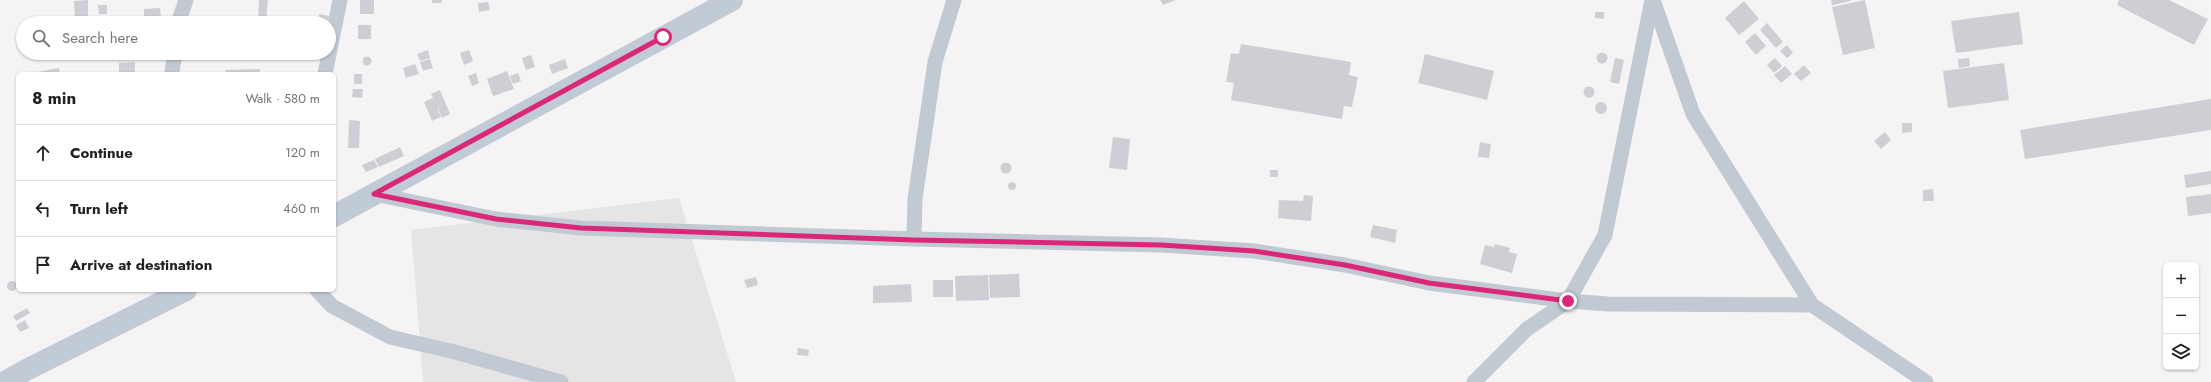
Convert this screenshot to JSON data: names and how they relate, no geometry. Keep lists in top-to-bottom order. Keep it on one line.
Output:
{"page":{"search":"Search here","heading":["8 min","Walk · 580 m"],"list":[["Continue","120 m"],["Turn left","460 m"],"Arrive at destination"],"map_buttons":["+","−"]}}
